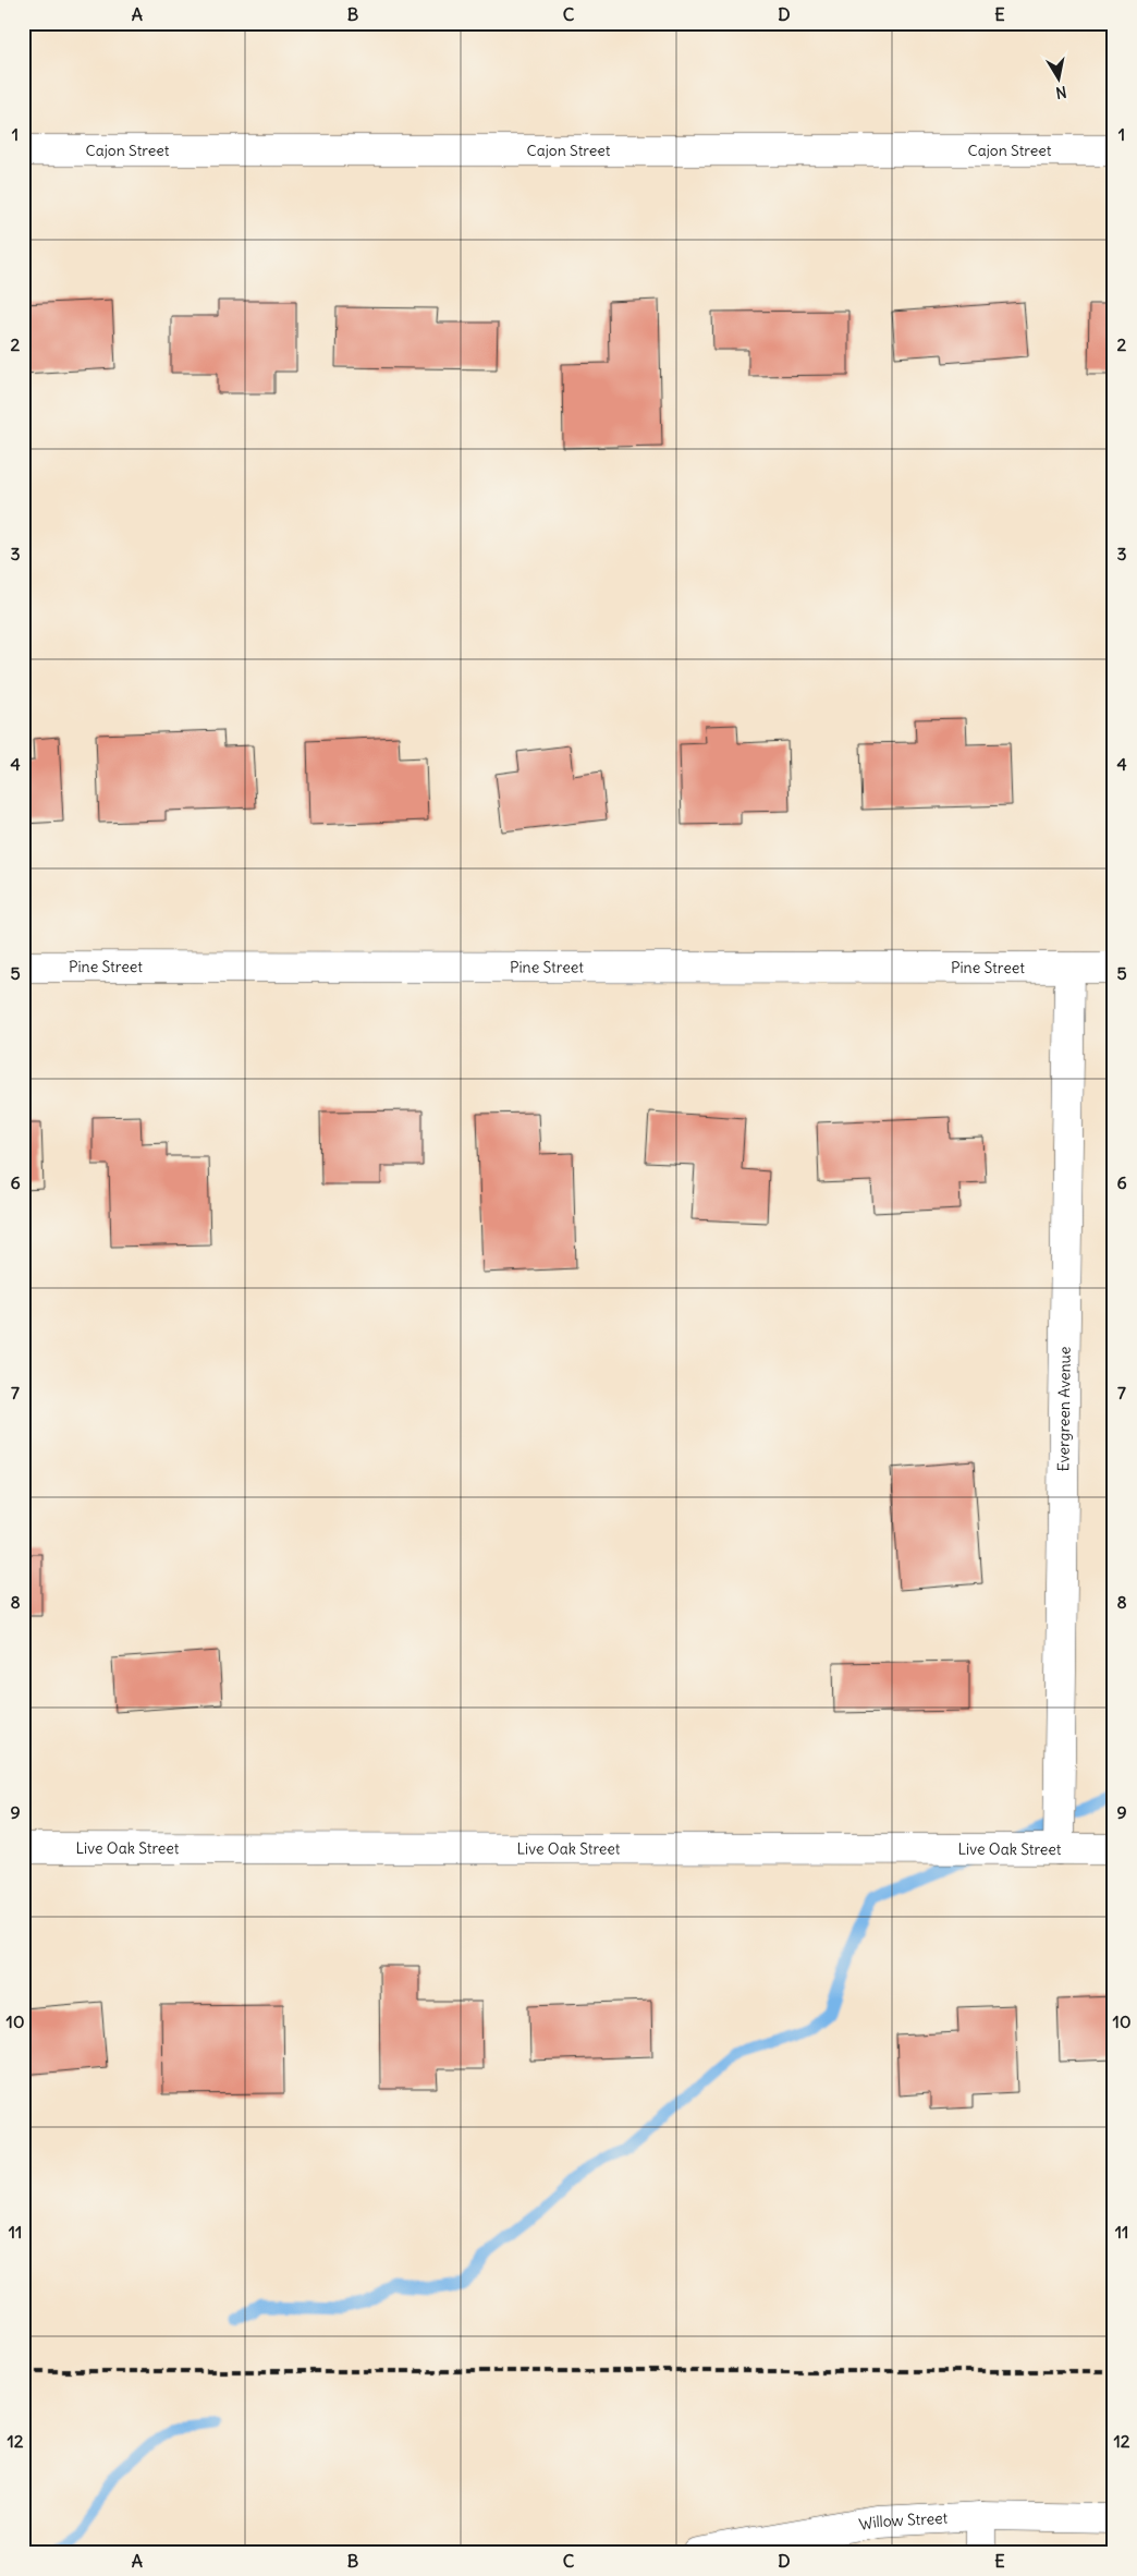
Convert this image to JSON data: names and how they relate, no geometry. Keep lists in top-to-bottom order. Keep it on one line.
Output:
{"streets":{"street":["Cajon Street","Pine Street","Evergreen Avenue","Live Oak Street","Willow Street"]},"crossings":[["Pine Street","Evergreen Avenue"],["Evergreen Avenue","Live Oak Street"]],"north":"bottom","grid":{"columns":["A","B","C","D","E"],"rows":["1","2","3","4","5","6","7","8","9","10","11","12"]}}
